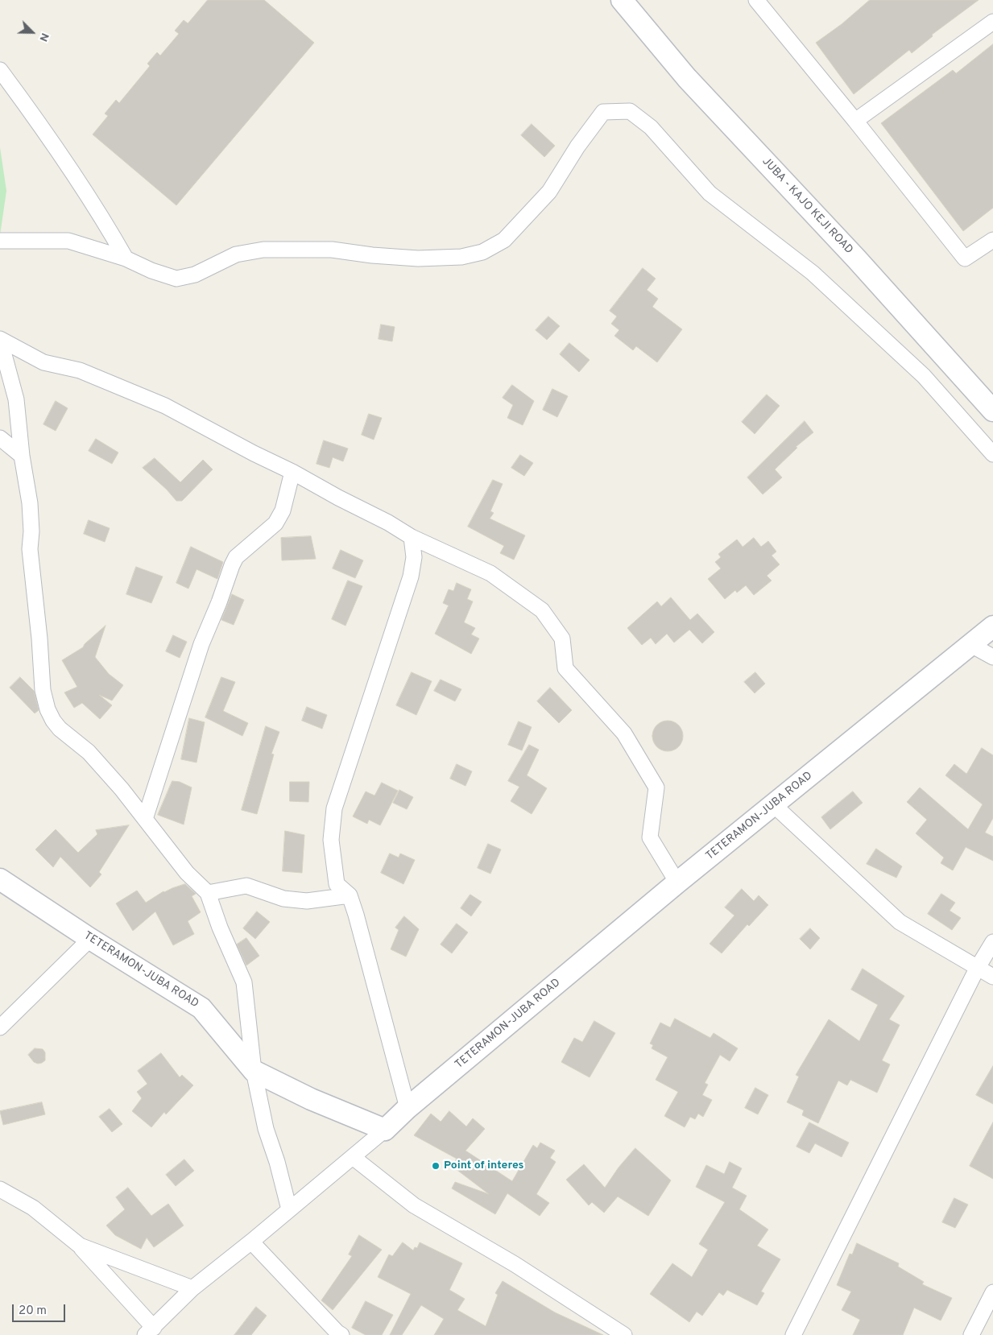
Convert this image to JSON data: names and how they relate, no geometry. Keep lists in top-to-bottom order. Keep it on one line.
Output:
{"streets":{"street":["JUBA - KAJO KEJI ROAD","TETERAMON-JUBA ROAD"]},"places":["Point of interes"],"scale_bar":"20 m","north":"bottom right"}
